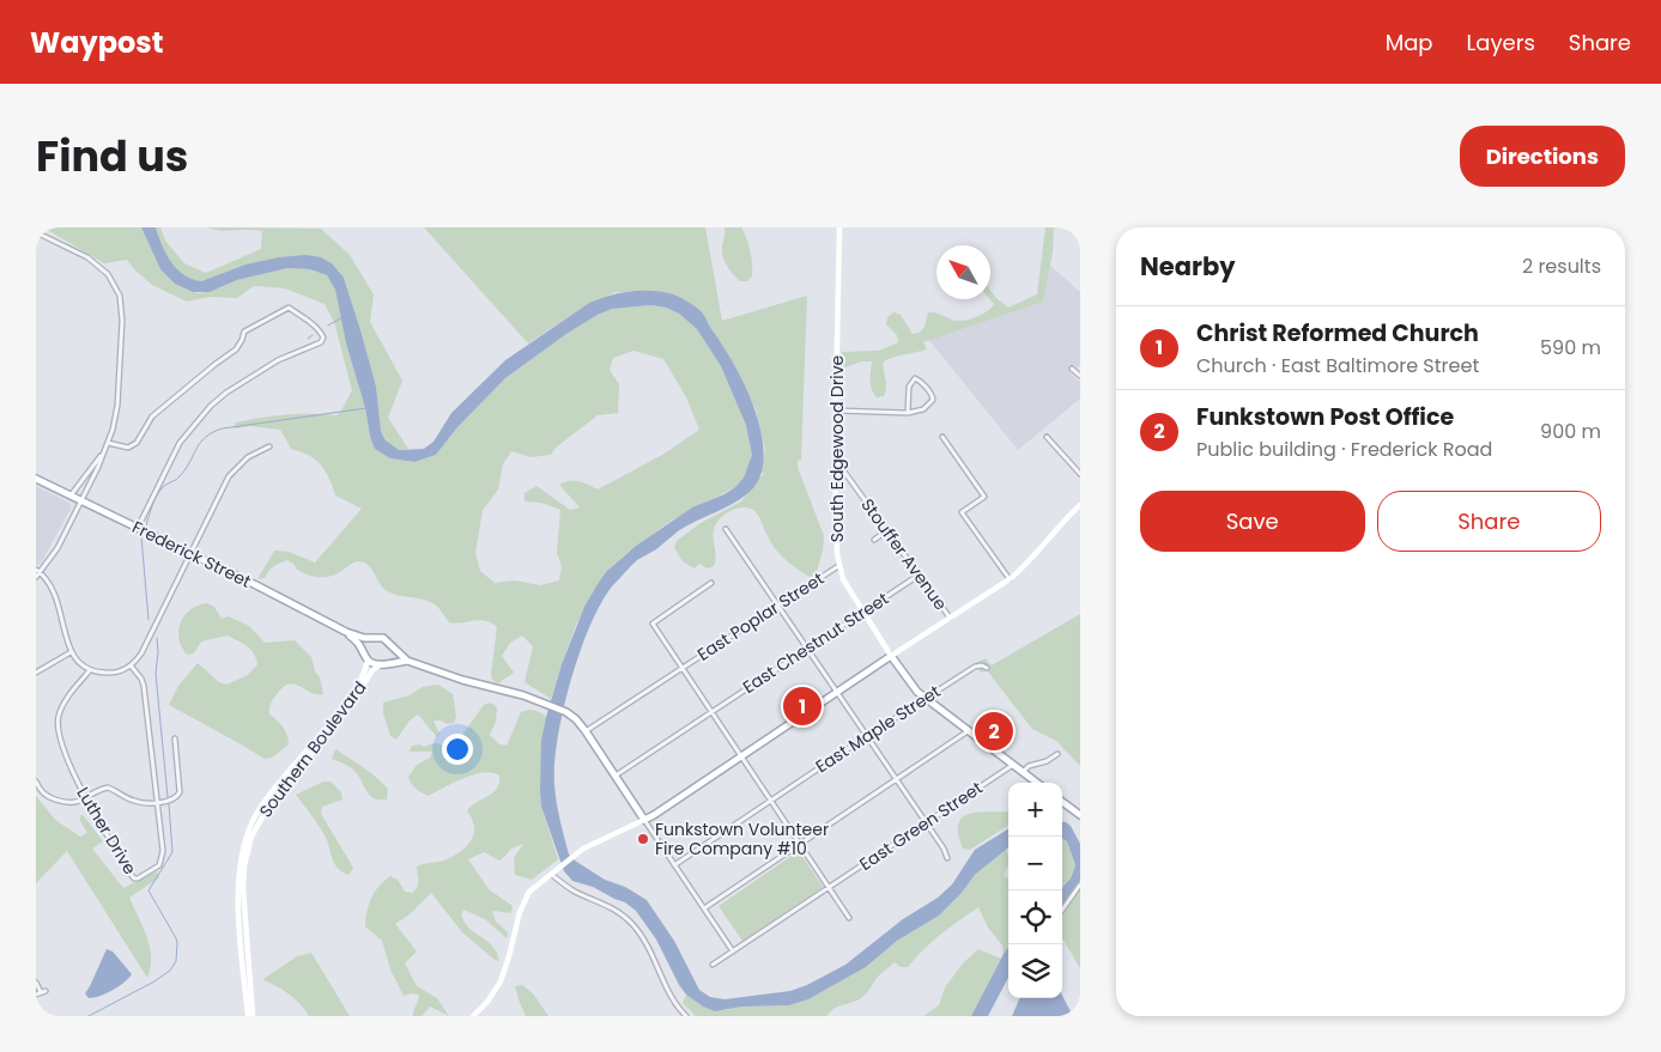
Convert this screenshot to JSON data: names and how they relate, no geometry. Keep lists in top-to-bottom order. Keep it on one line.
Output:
{"streets":{"main road":["South Edgewood Drive","Frederick Street","Southern Boulevard"],"street":["Stouffer Avenue","East Poplar Street","East Chestnut Street","East Maple Street","East Green Street","Luther Drive"]},"crossings":[["South Edgewood Drive","Stouffer Avenue"],["South Edgewood Drive","East Poplar Street"],["South Edgewood Drive","East Chestnut Street"],["Frederick Street","Southern Boulevard"],["Stouffer Avenue","East Chestnut Street"]],"places":["Funkstown Volunteer Fire Company #10"],"north":"top left","page":{"header":"Waypost","nav":["Map","Layers","Share"],"title":"Find us","buttons":["Directions",["Save","Share"]],"heading":["Nearby","2 results"],"list":[{"mark":"1","name":"Christ Reformed Church","note":"Church · East Baltimore Street","value":"590 m"},{"mark":"2","name":"Funkstown Post Office","note":"Public building · Frederick Road","value":"900 m"}],"pins":["1","2"],"map_buttons":["+","−"]}}
